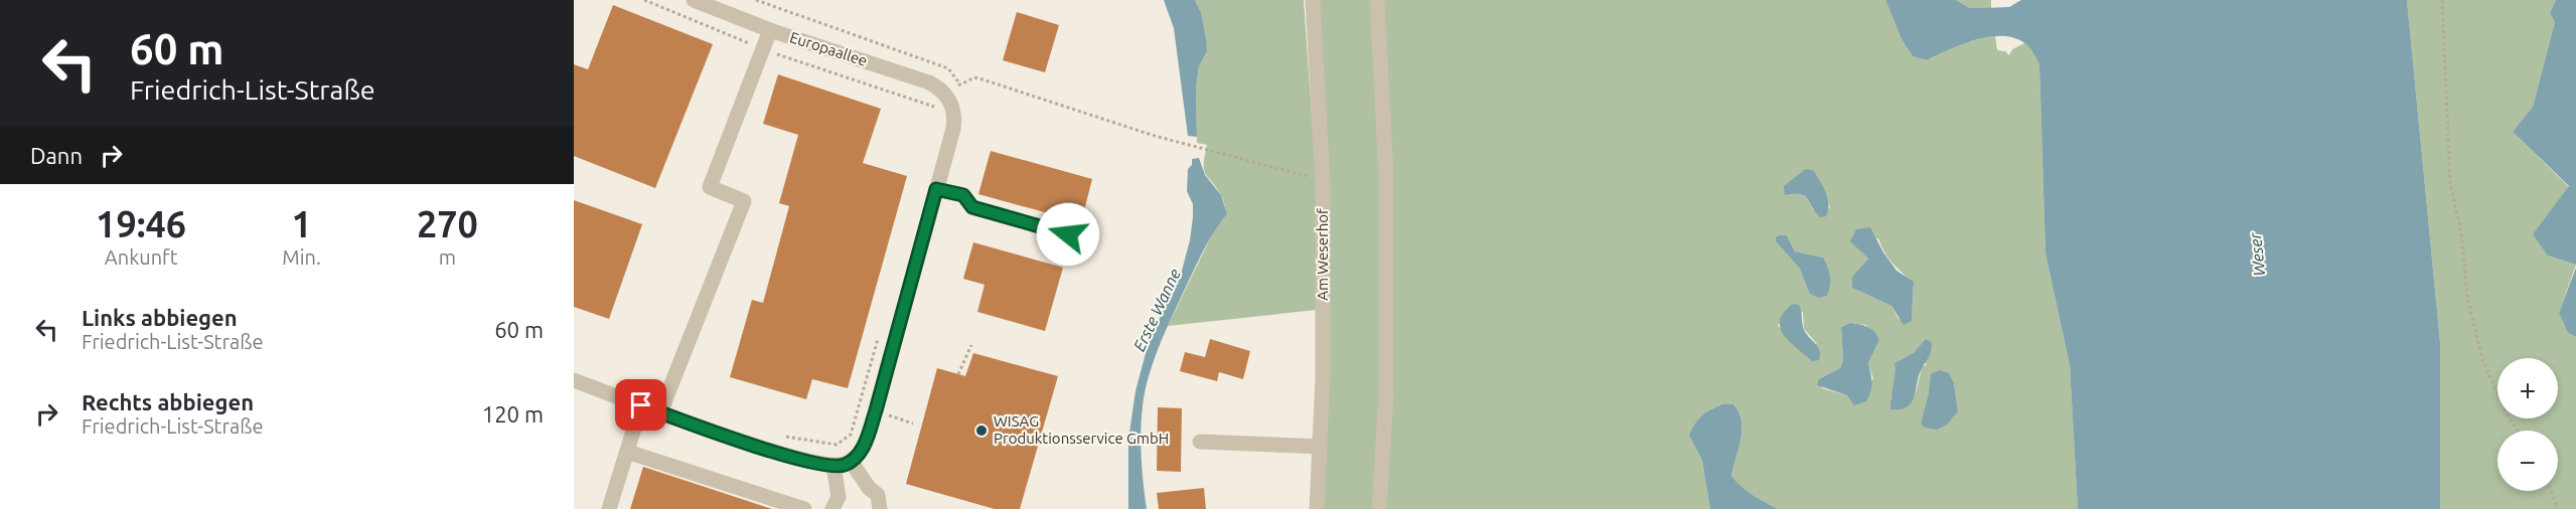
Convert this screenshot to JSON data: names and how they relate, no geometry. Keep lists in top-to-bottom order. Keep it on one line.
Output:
{"streets":{"street":["Europaallee","Am Weserhof"]},"water":["Weser","Erste Wanne"],"places":["WISAG Produktionsservice GmbH"],"page":{"turn":["60 m","Friedrich-List-Straße"],"then":"Dann","eta":["19:46","Ankunft","1","Min.","270","m"],"list":[{"name":"Links abbiegen","note":"Friedrich-List-Straße","value":"60 m"},{"name":"Rechts abbiegen","note":"Friedrich-List-Straße","value":"120 m"}],"map_buttons":["+","−"]}}
